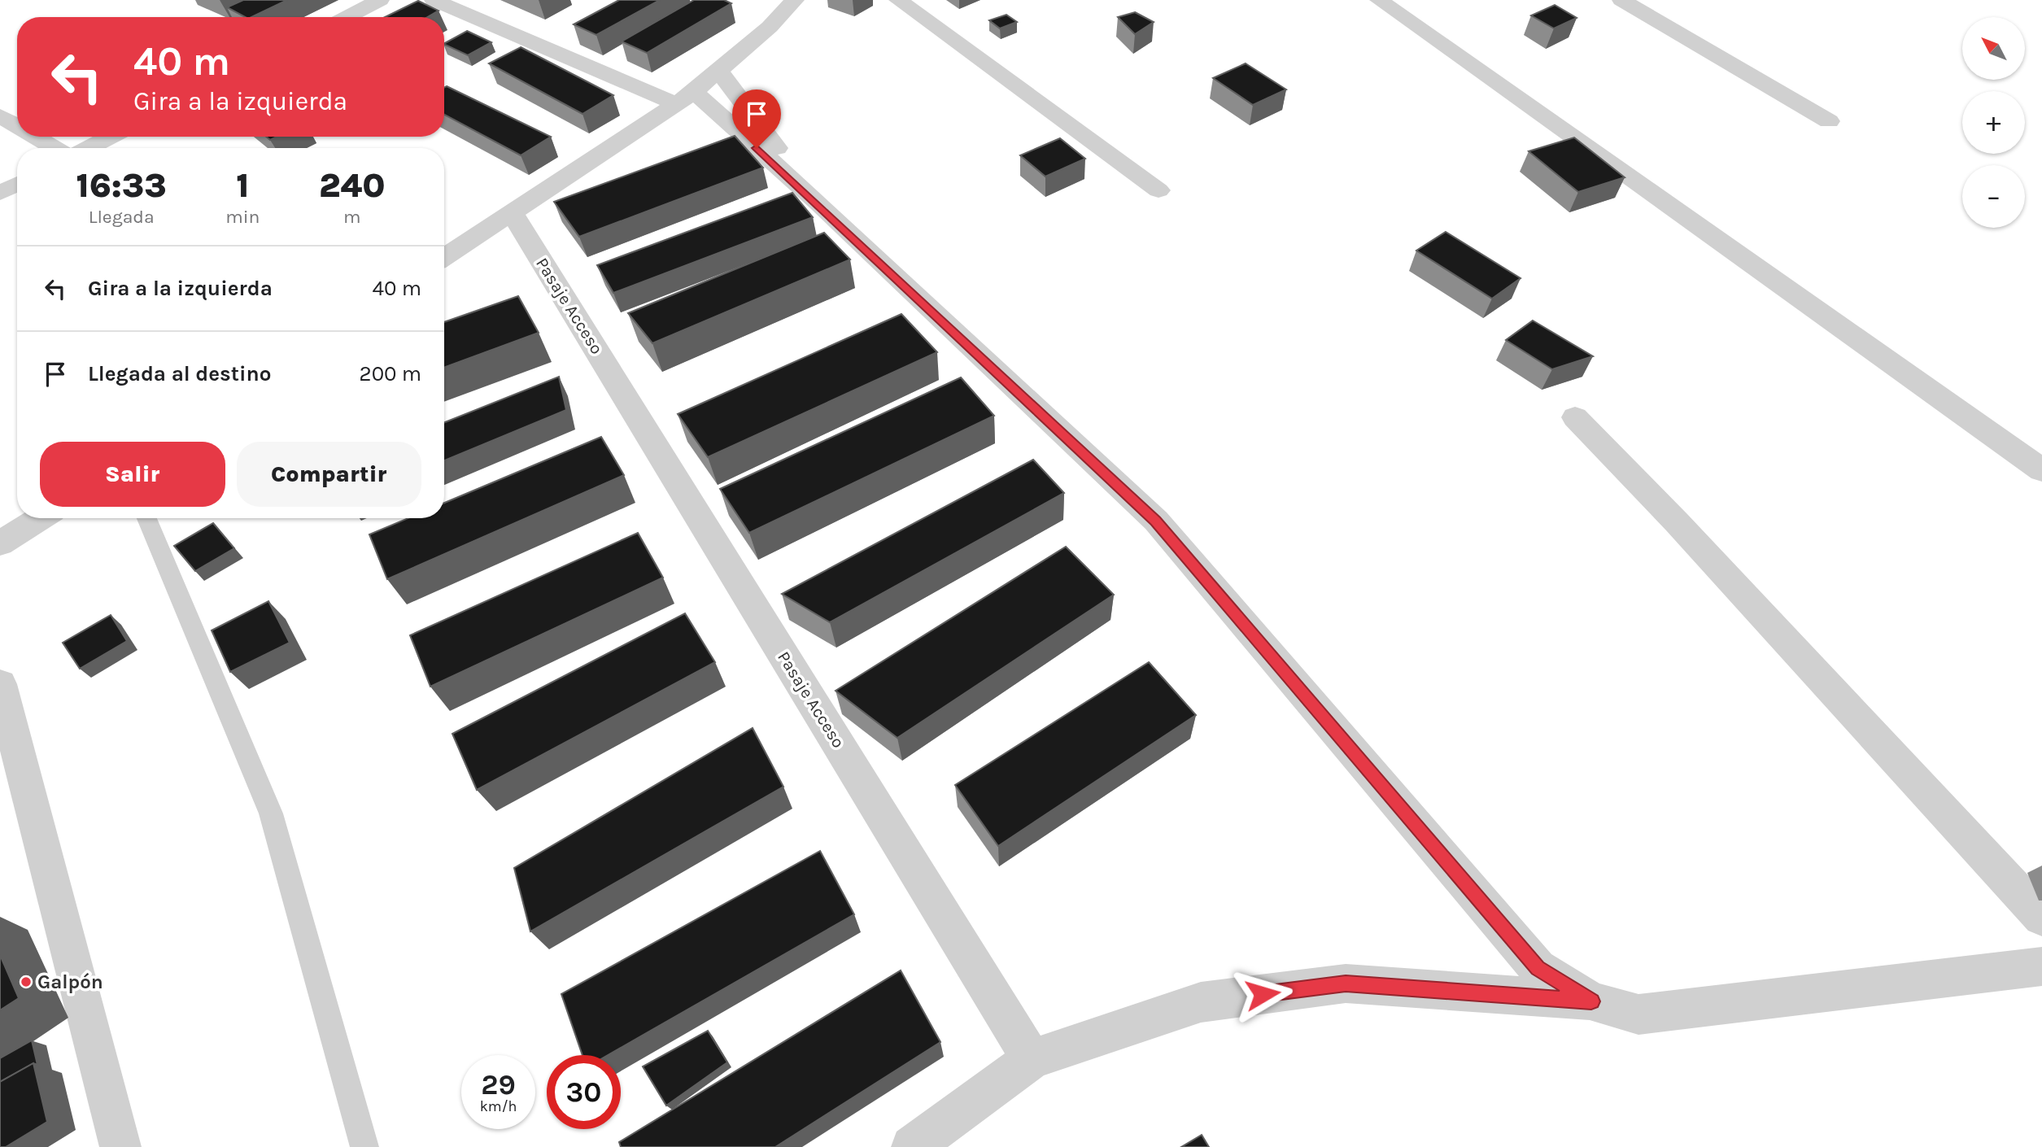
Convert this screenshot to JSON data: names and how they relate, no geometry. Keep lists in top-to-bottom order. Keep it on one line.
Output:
{"streets":{"street":["Pasaje Acceso"]},"places":["Galpón"],"north":"top left","page":{"map_buttons":["+","−"],"turn":["40 m","Gira a la izquierda"],"eta":["16:33","Llegada","1","min","240","m"],"list":[{"name":"Gira a la izquierda","value":"40 m"},{"name":"Llegada al destino","value":"200 m"}],"buttons":["Salir","Compartir"],"speed":"29 km/h","limit":"30"}}
